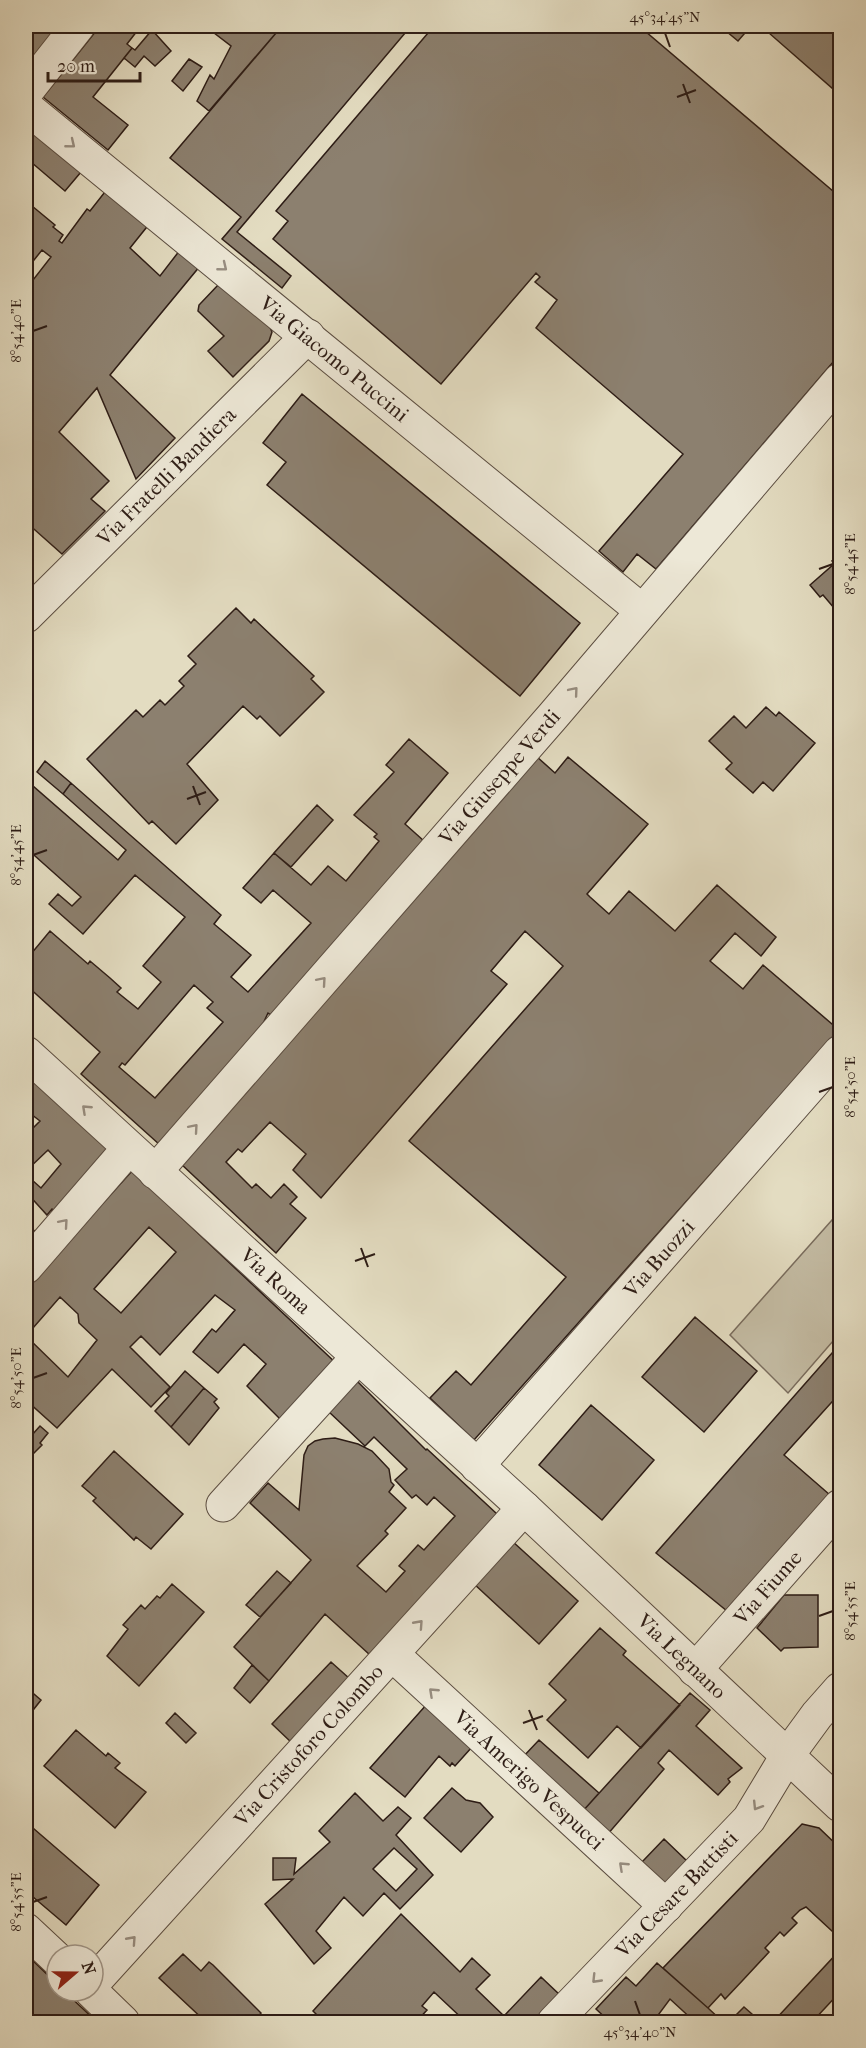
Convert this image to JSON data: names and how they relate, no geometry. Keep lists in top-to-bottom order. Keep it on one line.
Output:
{"streets":{"street":["Via Giacomo Puccini","Via Fratelli Bandiera","Via Giuseppe Verdi","Via Buozzi","Via Roma","Via Fiume","Via Legnano","Via Cristoforo Colombo","Via Amerigo Vespucci","Via Cesare Battisti"]},"crossings":[["Via Giacomo Puccini","Via Fratelli Bandiera"],["Via Giacomo Puccini","Via Giuseppe Verdi"],["Via Giuseppe Verdi","Via Roma"],["Via Buozzi","Via Roma"],["Via Roma","Via Legnano"],["Via Roma","Via Cristoforo Colombo"],["Via Fiume","Via Legnano"],["Via Legnano","Via Cristoforo Colombo"],["Via Legnano","Via Cesare Battisti"],["Via Cristoforo Colombo","Via Amerigo Vespucci"],["Via Amerigo Vespucci","Via Cesare Battisti"]],"one_way":["Via Giacomo Puccini","Via Giuseppe Verdi","Via Amerigo Vespucci","Via Cesare Battisti"],"scale_bar":"20 m","north":"right","coordinates":["45°34'45\"N","8°54'40\"E","8°54'45\"E","8°54'50\"E","8°54'55\"E","45°34'40\"N"]}
